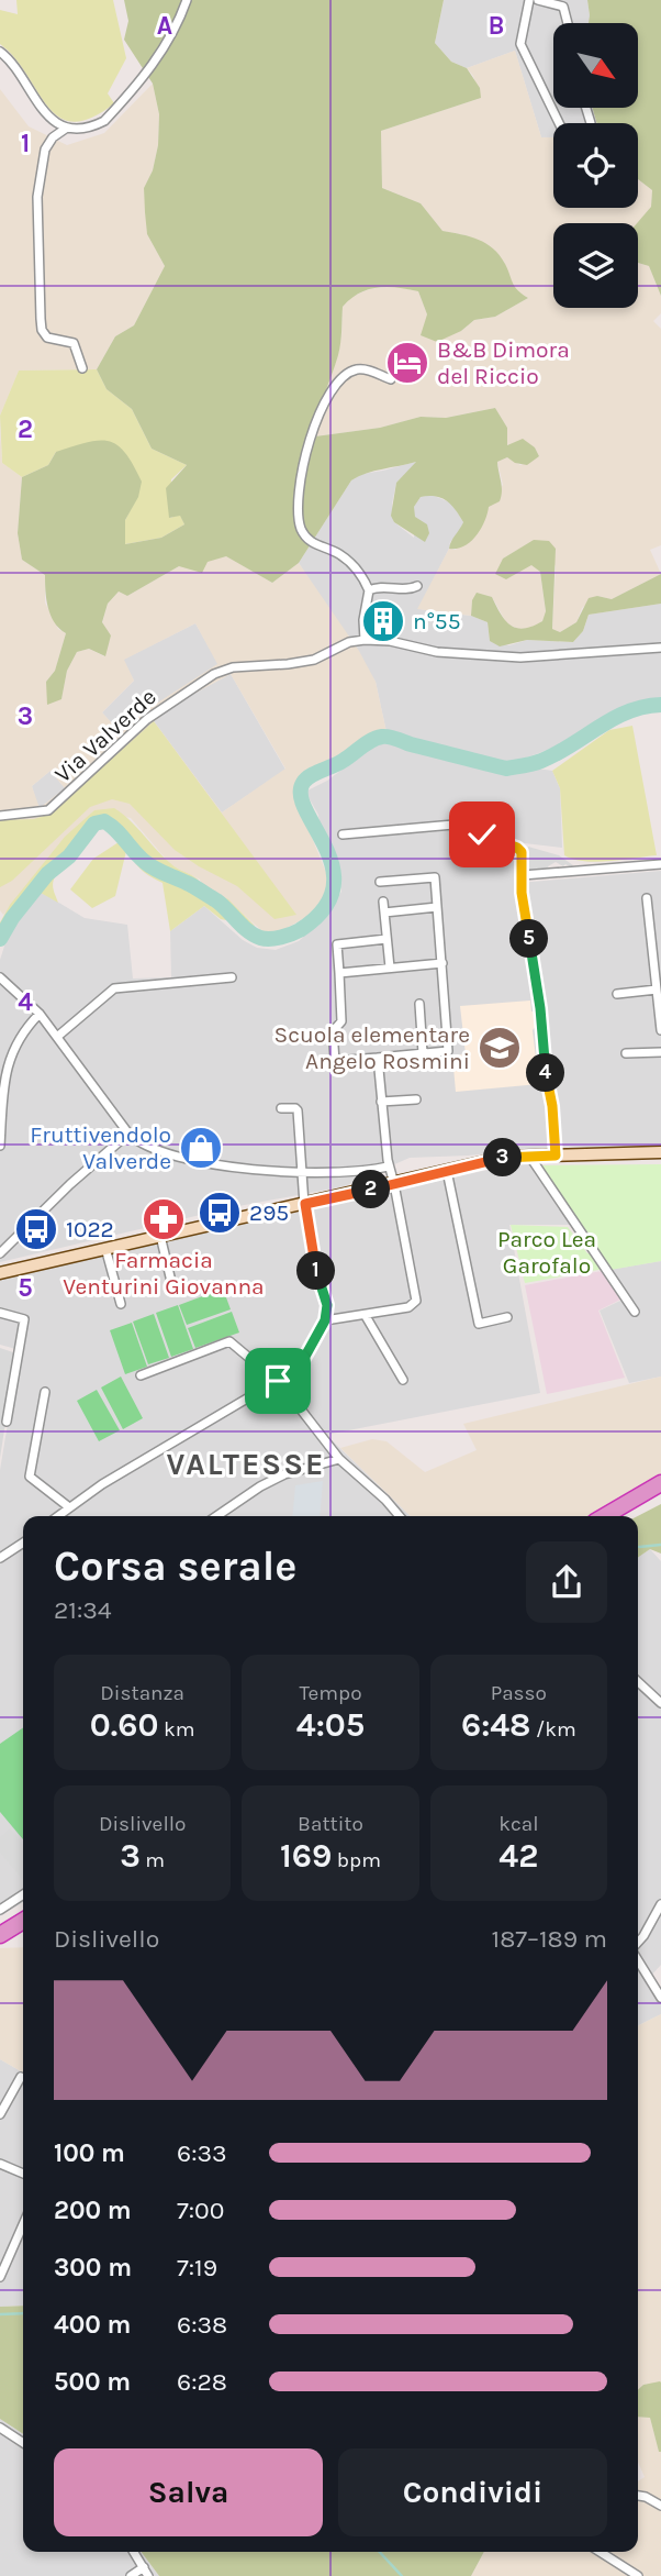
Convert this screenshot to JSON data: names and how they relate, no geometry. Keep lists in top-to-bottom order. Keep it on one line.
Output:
{"streets":{"street":["Via Valverde"]},"districts":["VALTESSE"],"parks":["Parco Lea Garofalo"],"places":{"hotel":["B&B Dimora del Riccio"],"building":["n°55"],"school or university":["Scuola elementare Angelo Rosmini"],"shop":["Fruttivendolo Valverde"],"bus stop":["295","1022"],"pharmacy":["Farmacia Venturini Giovanna"]},"north":"bottom right","page":{"pins":["5","4","3","2","1"],"heading":["Corsa serale","21:34"],"stats":[["Distanza","0.60 km"],["Tempo","4:05"],["Passo","6:48 /km"],["Dislivello","3 m"],["Battito","169 bpm"],["kcal","42"]],"chart":["Dislivello","187–189 m"],"list":[{"name":"100 m","note":"6:33"},{"name":"200 m","note":"7:00"},{"name":"300 m","note":"7:19"},{"name":"400 m","note":"6:38"},{"name":"500 m","note":"6:28"}],"buttons":["Salva","Condividi"]},"grid":{"columns":["A","B"],"rows":["1","2","3","4","5"]}}
